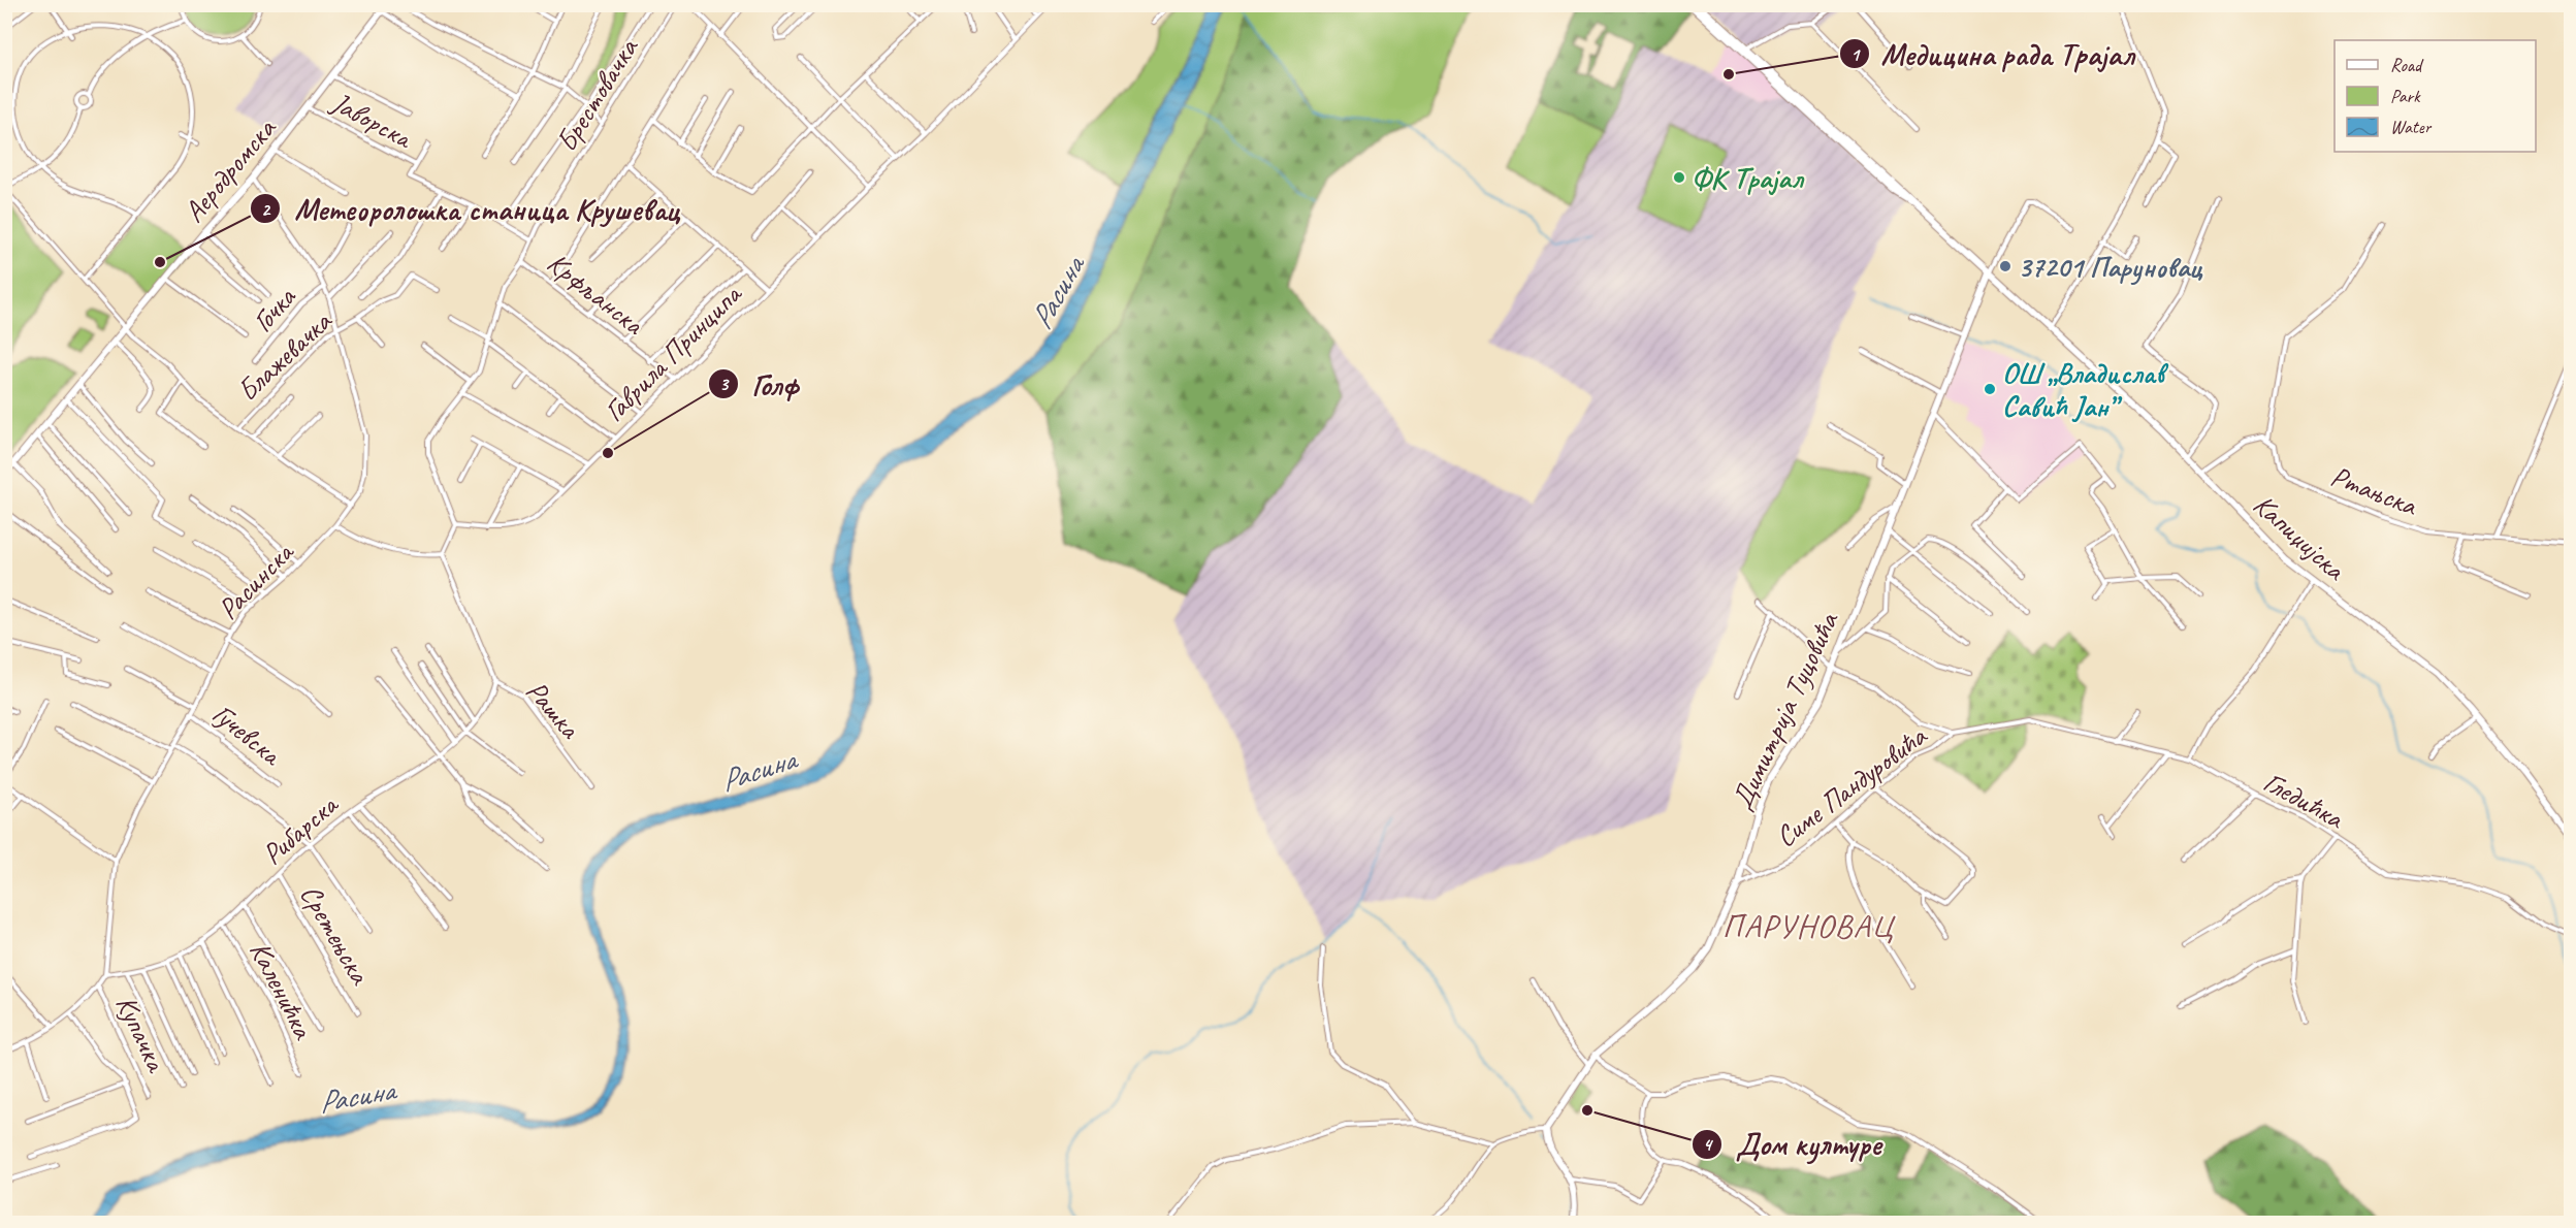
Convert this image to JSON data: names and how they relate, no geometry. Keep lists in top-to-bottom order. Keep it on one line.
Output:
{"streets":{"street":["Брестовачка","Јаворска","Аеродромска","Крфљанска","Гочка","Гаврила Принципа","Блажевачка","Ртањска","Капиџијска","Расинска","Рашка","Димитрија Туцовића","Гучевска","Симе Пандуровића","Гледићка","Рибарска","Сретењска","Каленићка","Купачка"]},"crossings":[["Брестовачка","Јаворска"],["Брестовачка","Крфљанска"],["Брестовачка","Гаврила Принципа"],["Јаворска","Аеродромска"],["Аеродромска","Расинска"],["Крфљанска","Гаврила Принципа"],["Гочка","Расинска"],["Блажевачка","Расинска"],["Капиџијска","Димитрија Туцовића"],["Расинска","Гучевска"],["Расинска","Рибарска"],["Расинска","Купачка"],["Рашка","Рибарска"],["Димитрија Туцовића","Симе Пандуровића"],["Симе Пандуровића","Гледићка"],["Рибарска","Сретењска"],["Рибарска","Каленићка"]],"districts":["ПАРУНОВАЦ"],"water":["Расина"],"places":["Медицина рада Трајал","ФК Трајал","Метеоролошка станица Крушевац","37201 Паруновац","ОШ „Владислав Савић Јан”","Голф","Дом културе"],"legend":["Road","Park","Water"]}
